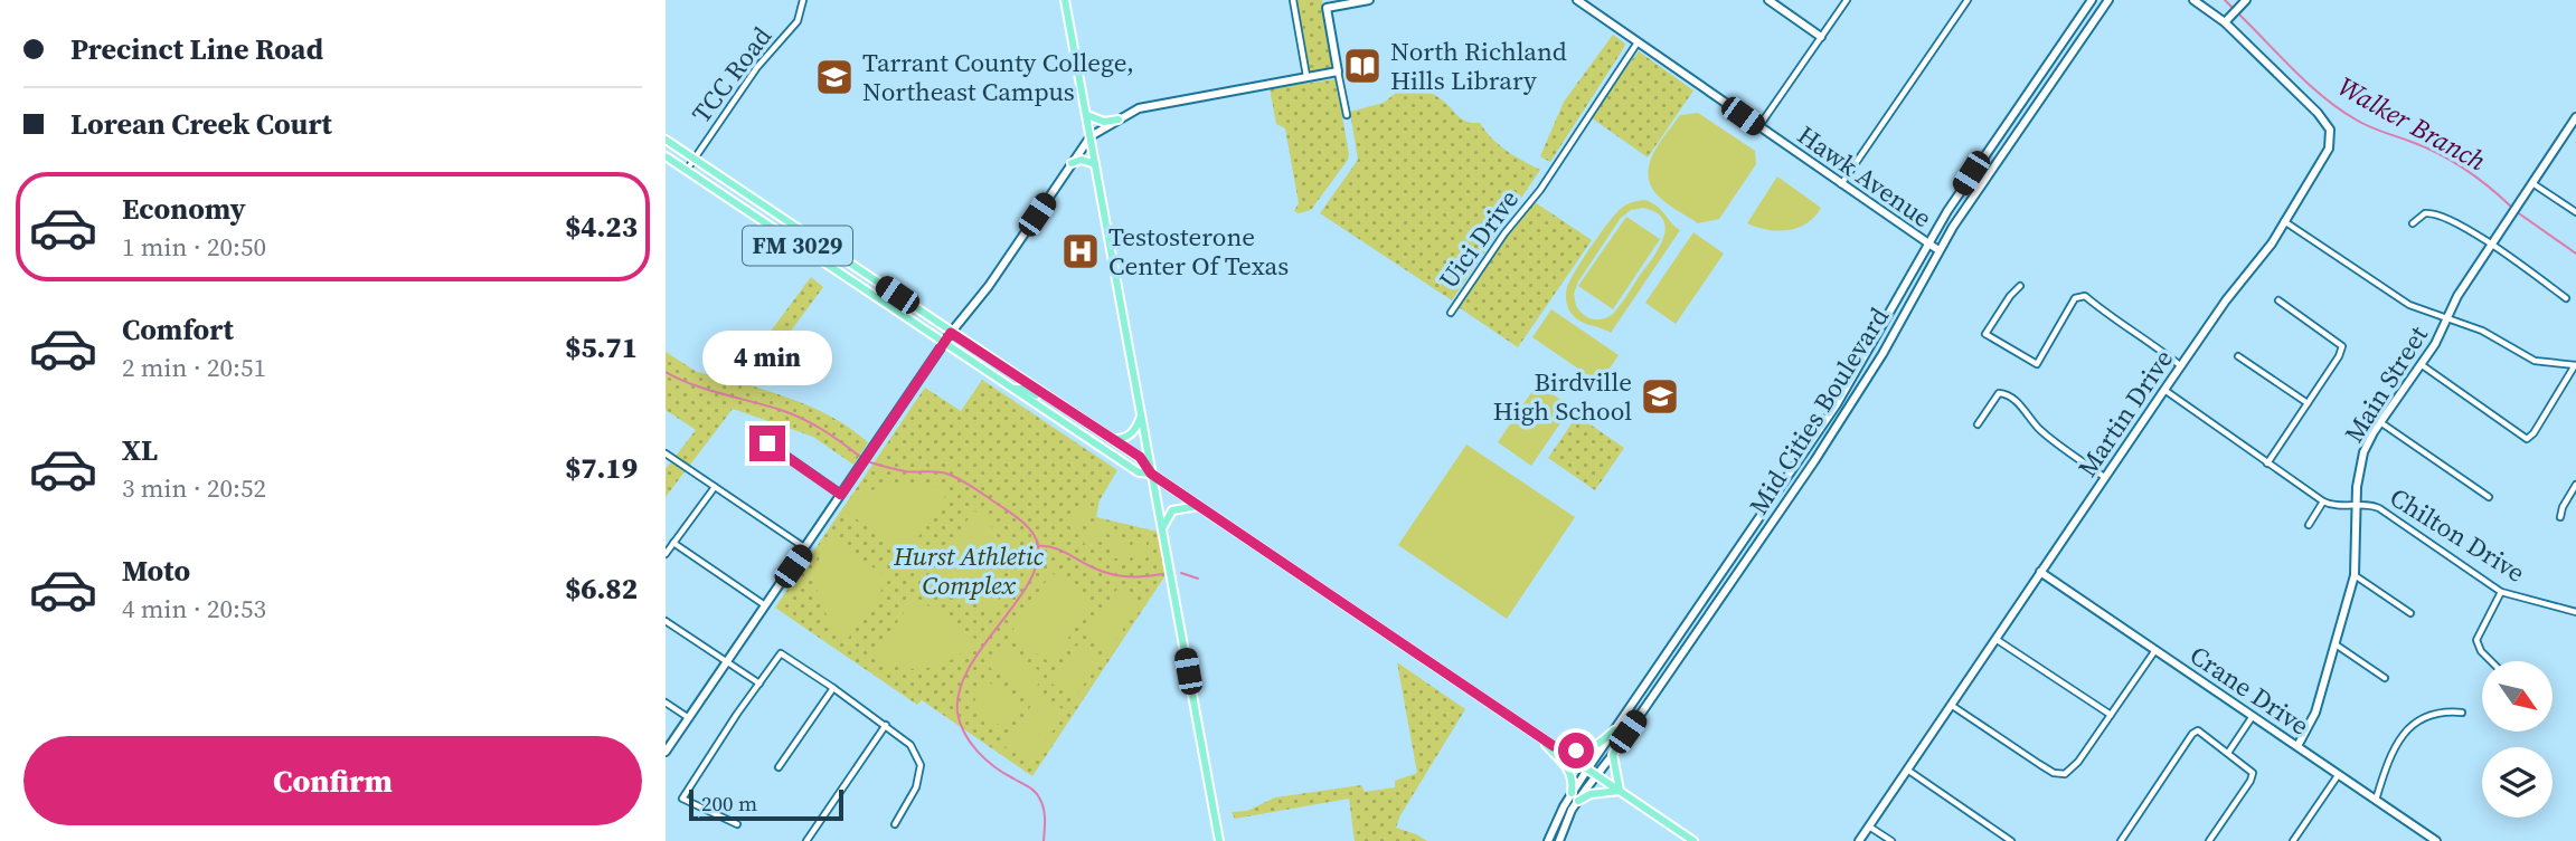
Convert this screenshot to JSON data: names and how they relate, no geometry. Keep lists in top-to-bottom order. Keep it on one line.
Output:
{"streets":{"main road":["FM 3029"],"street":["TCC Road","Hawk Avenue","Uici Drive","Main Street","Mid Cities Boulevard","Martin Drive","Chilton Drive","Crane Drive"]},"crossings":[["TCC Road","FM 3029"],["Hawk Avenue","Uici Drive"],["Hawk Avenue","Mid Cities Boulevard"],["FM 3029","Mid Cities Boulevard"],["Main Street","Chilton Drive"],["Main Street","Crane Drive"],["Martin Drive","Chilton Drive"],["Martin Drive","Crane Drive"]],"water":["Walker Branch"],"parks":["Hurst Athletic Complex"],"places":{"library":["North Richland Hills Library"],"school or university":["Tarrant County College, Northeast Campus","Birdville High School"],"hospital":["Testosterone Center Of Texas"]},"scale_bar":"200 m","north":"bottom right","page":{"banner":["Precinct Line Road","Lorean Creek Court"],"list":[{"name":"Economy","note":"1 min · 20:50","value":"$4.23"},{"name":"Comfort","note":"2 min · 20:51","value":"$5.71"},{"name":"XL","note":"3 min · 20:52","value":"$7.19"},{"name":"Moto","note":"4 min · 20:53","value":"$6.82"}],"bubble":"4 min","buttons":"Confirm","scale":"200 m"}}
